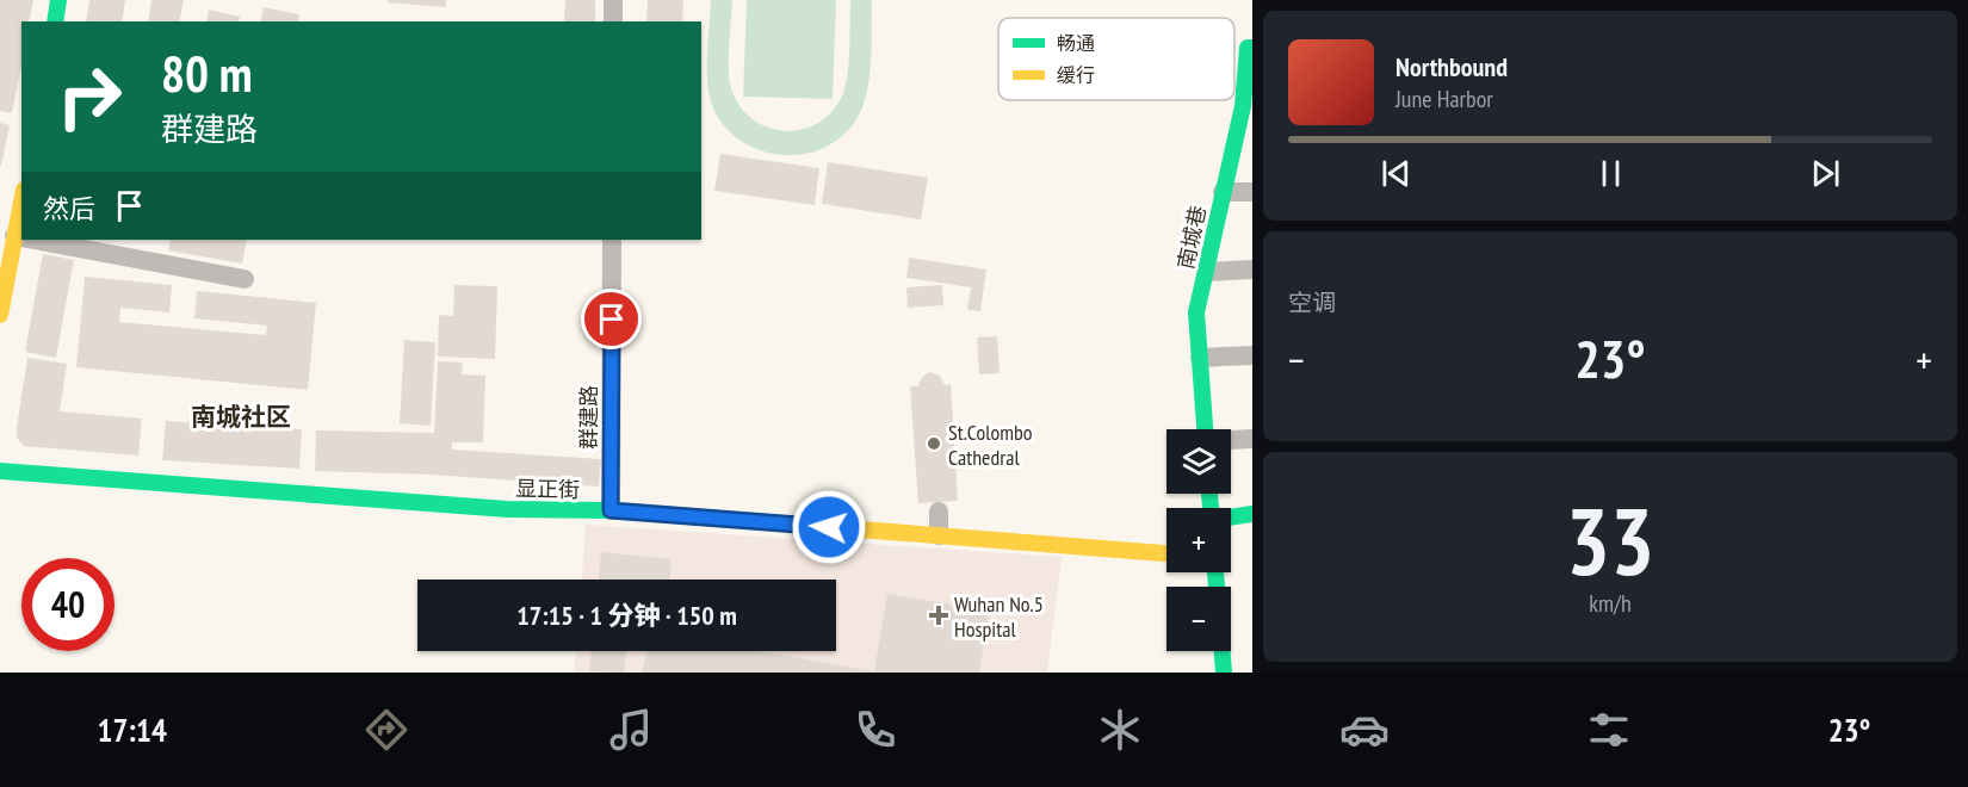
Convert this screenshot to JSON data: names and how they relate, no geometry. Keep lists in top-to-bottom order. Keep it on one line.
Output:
{"streets":{"street":["南城巷","群建路","显正街"]},"crossings":[["群建路","显正街"]],"districts":["南城社区"],"places":{"other":["St.Colombo Cathedral"],"health":["Wuhan No.5 Hospital"]},"legend":["畅通","缓行"],"page":{"turn":["80 m","群建路"],"song":["Northbound","June Harbor"],"then":"然后","tile":["空调",["33","km/h"]],"heat":["−","23°","+"],"map_buttons":["+","−"],"limit":"40","trip":"17:15 · 1 分钟 · 150 m","tabs":["17:14","23°"]}}
